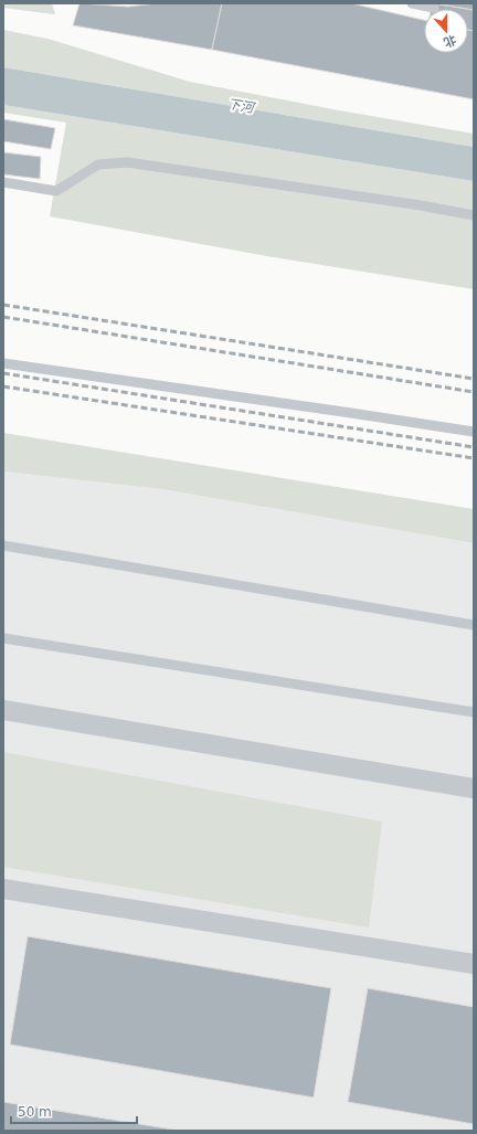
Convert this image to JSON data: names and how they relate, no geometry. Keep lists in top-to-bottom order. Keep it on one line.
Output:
{"water":["下河"],"scale_bar":"50 m","north":"bottom"}
